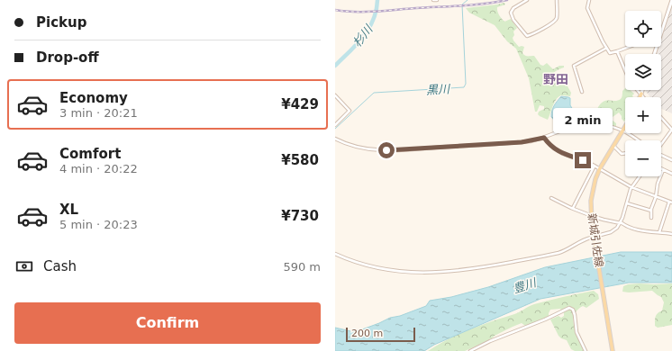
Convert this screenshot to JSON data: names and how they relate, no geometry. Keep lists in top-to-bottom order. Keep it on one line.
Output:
{"streets":{"main road":["新城引佐線"]},"districts":["野田"],"water":["杉川","黒川","豊川"],"scale_bar":"200 m","page":{"banner":["Pickup","Drop-off"],"map_buttons":["+","−"],"list":[{"name":"Economy","note":"3 min · 20:21","value":"¥429"},{"name":"Comfort","note":"4 min · 20:22","value":"¥580"},{"name":"XL","note":"5 min · 20:23","value":"¥730"}],"bubble":"2 min","pay":["Cash","590 m"],"buttons":"Confirm","scale":"200 m"}}
